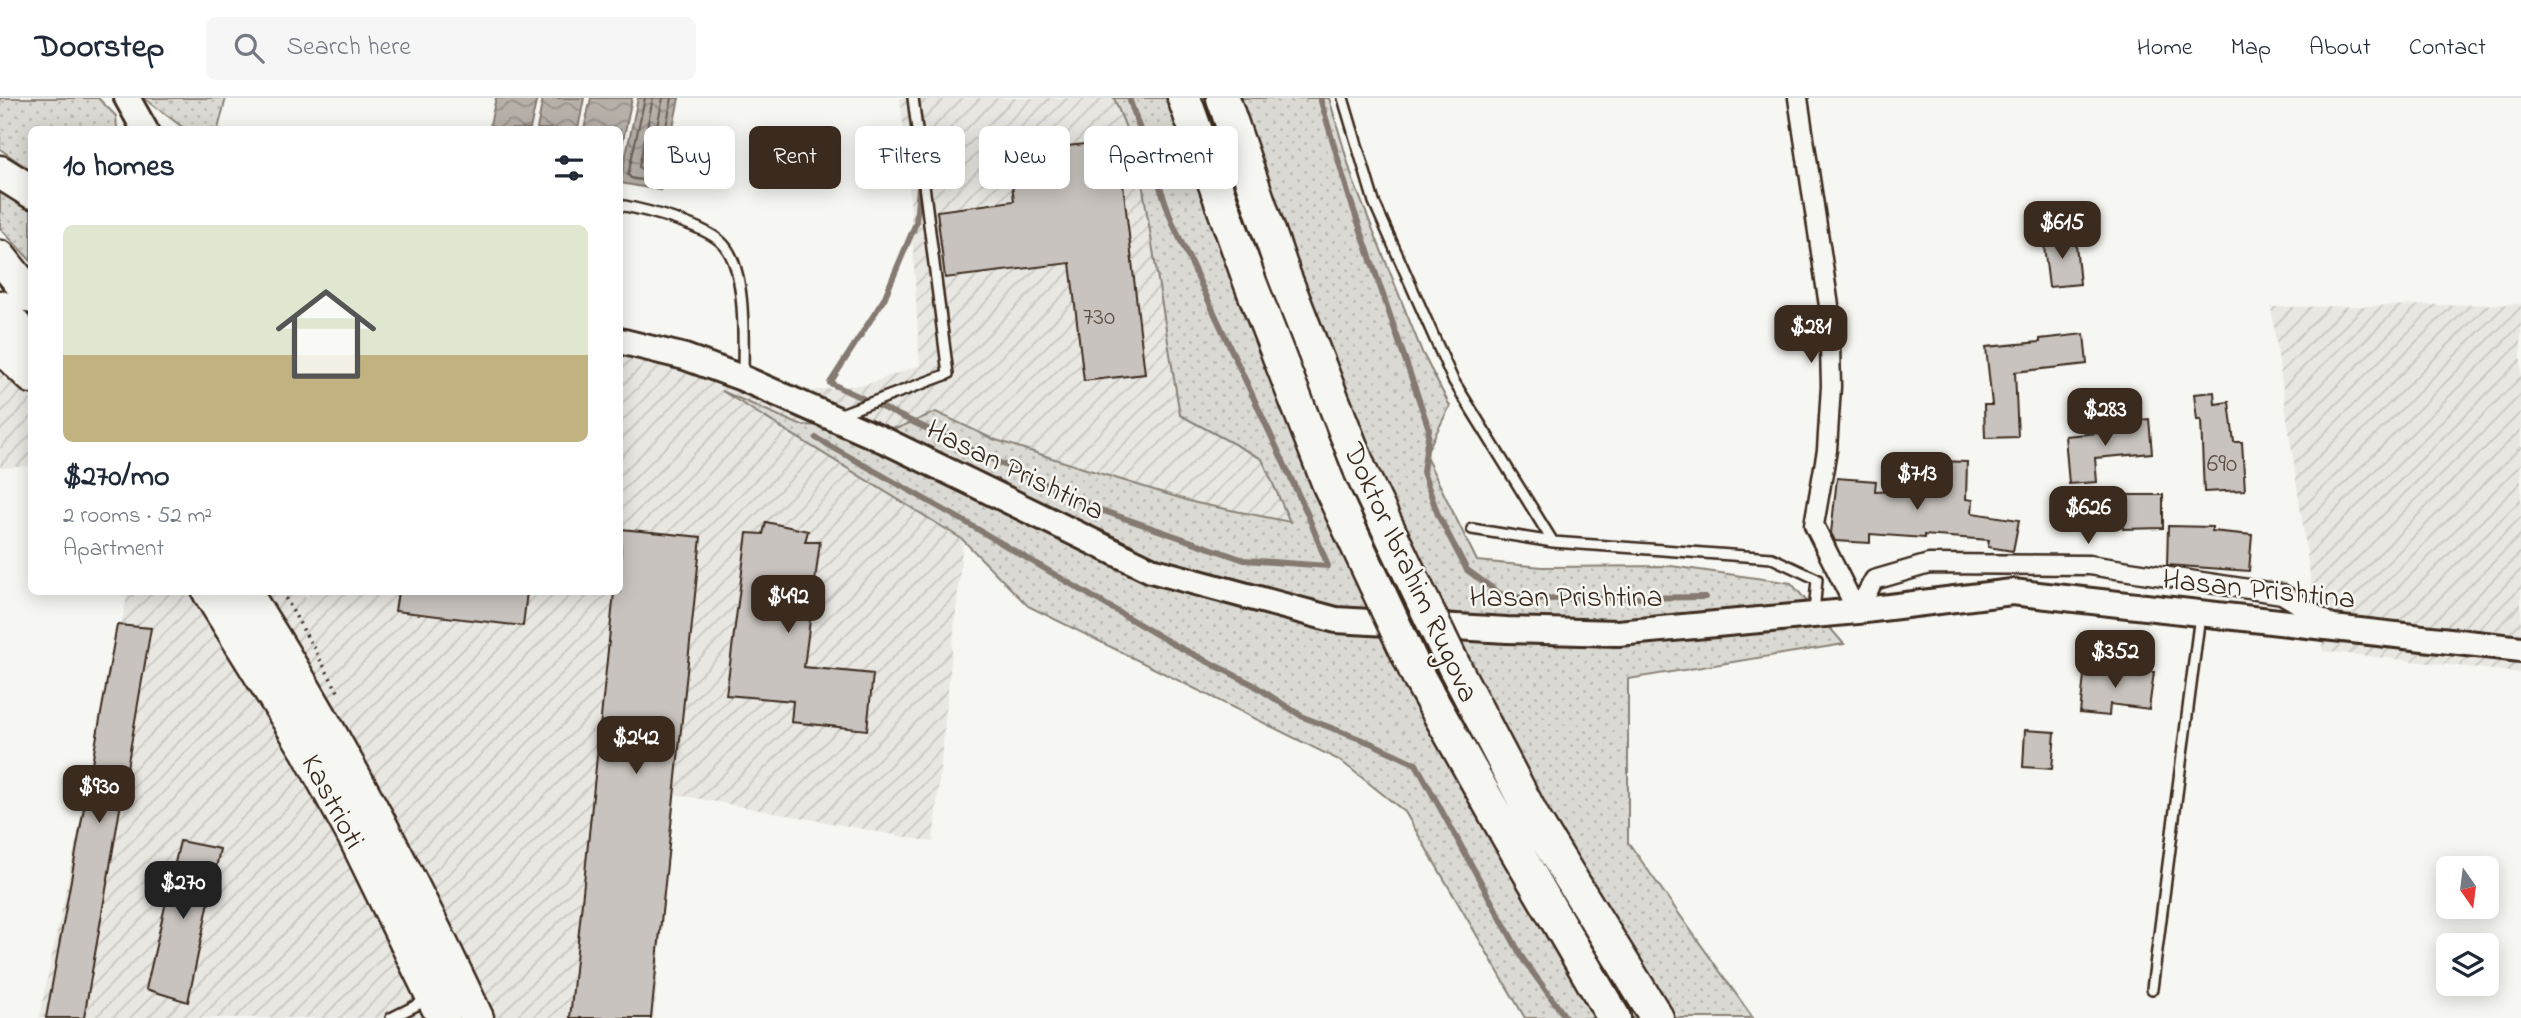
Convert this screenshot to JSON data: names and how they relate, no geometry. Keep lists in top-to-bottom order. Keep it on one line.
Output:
{"streets":{"highway":["Doktor Ibrahim Rugova","Kastrioti"],"main road":["Hasan Prishtina"]},"house_numbers":["730","690"],"north":"bottom","page":{"header":"Doorstep","search":"Search here","nav":["Home","Map","About","Contact"],"chip":["Buy","Rent","Filters","New","Apartment"],"heading":"10 homes","price":["$615","$281","$283","$713","$626","$492","$352","$242","$930","$270"],"list":[{"name":"$270/mo","note":"2 rooms · 52 m² · Apartment"}]}}
